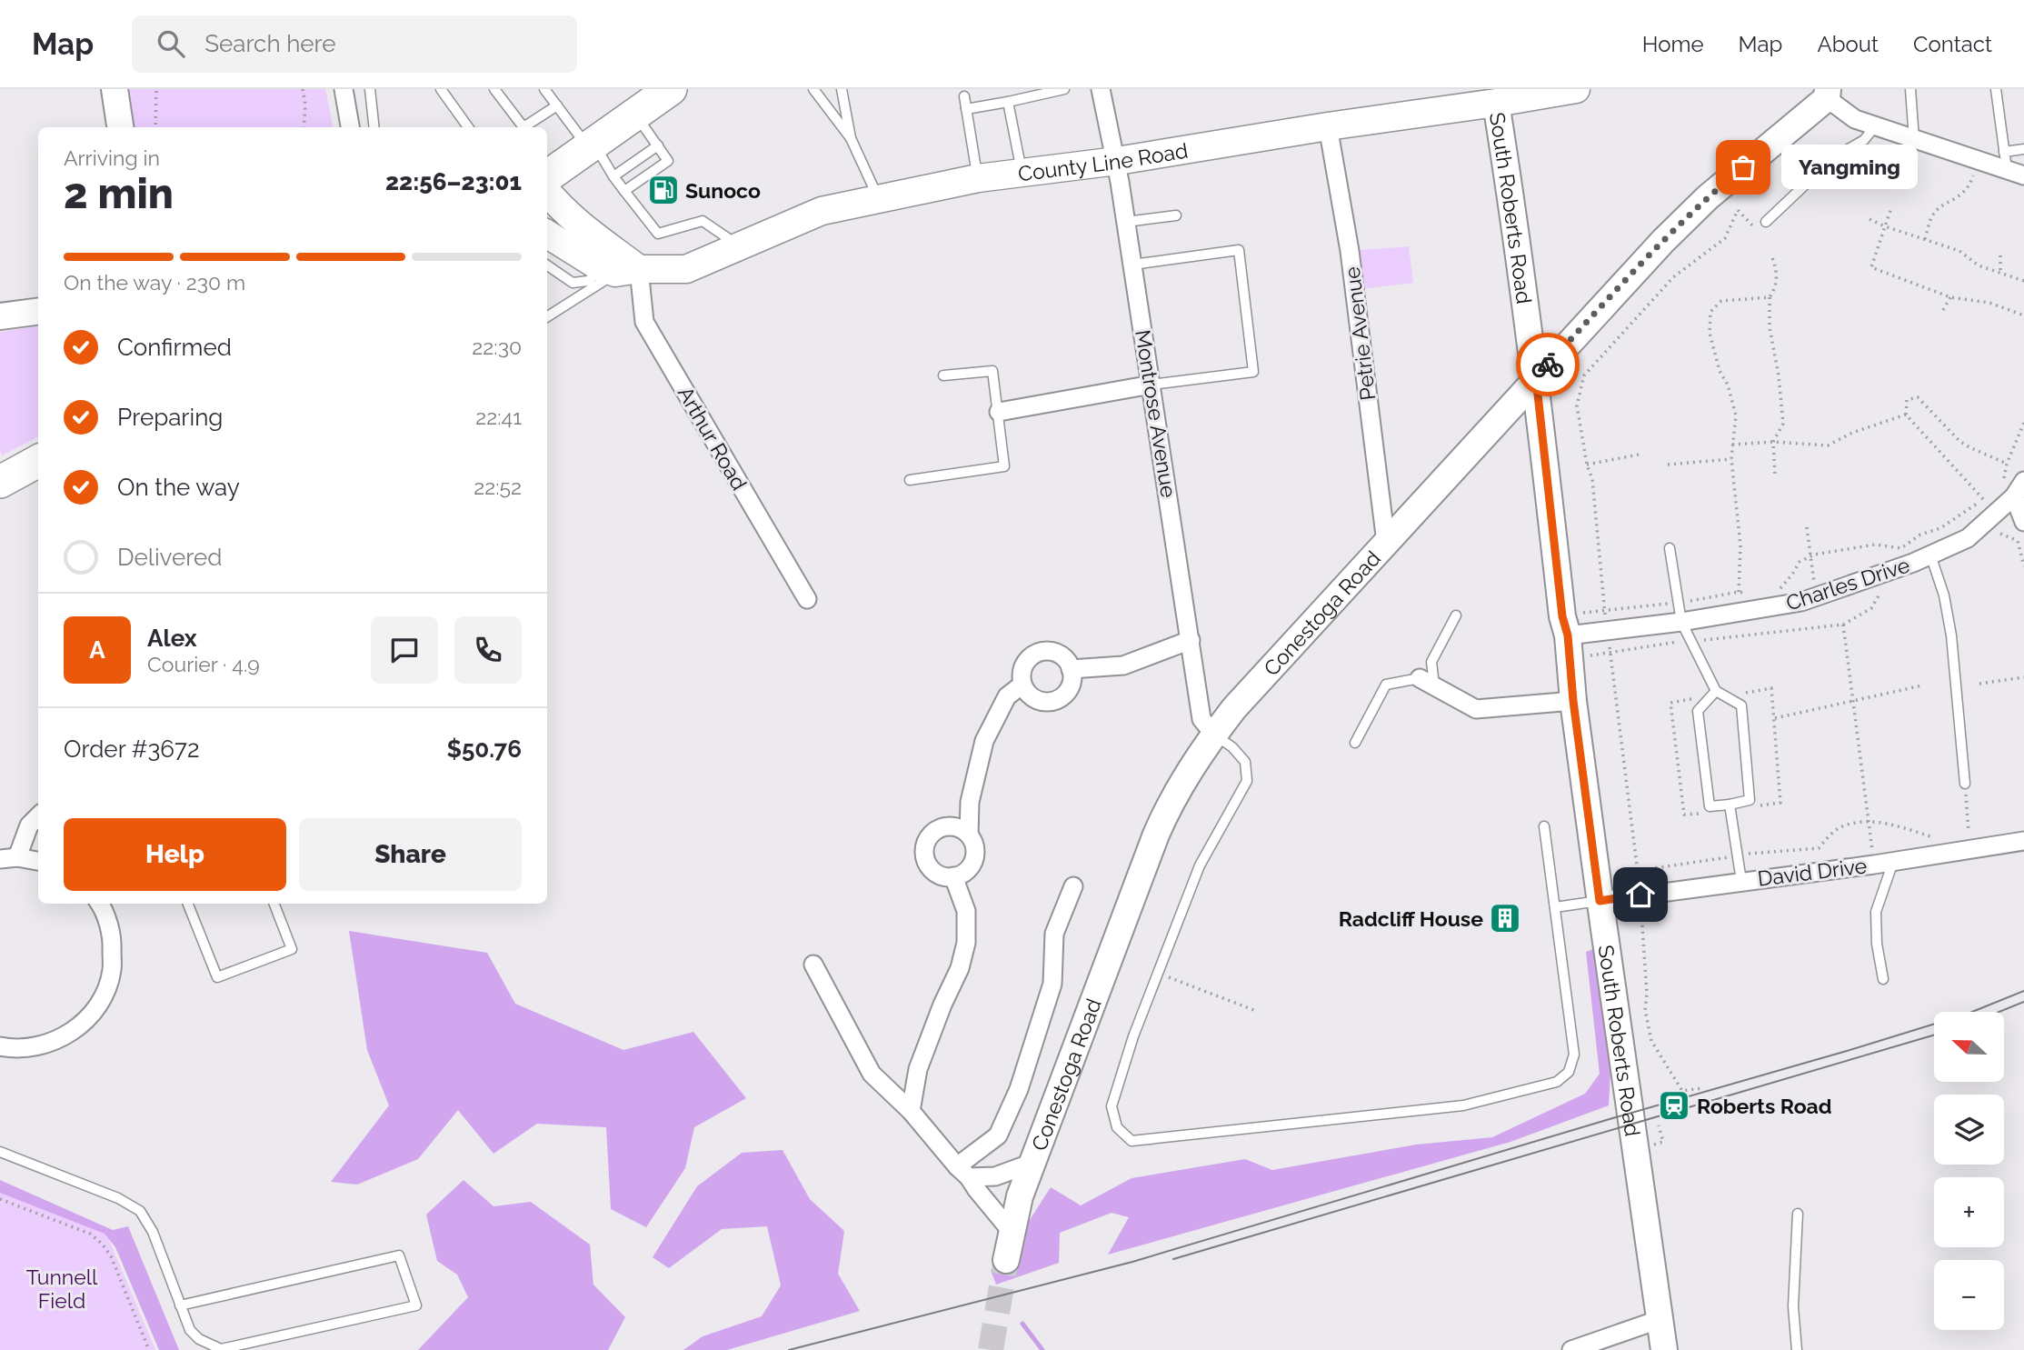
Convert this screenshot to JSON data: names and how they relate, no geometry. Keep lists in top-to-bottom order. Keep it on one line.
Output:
{"streets":{"main road":["County Line Road","South Roberts Road","Conestoga Road"],"street":["Petrie Avenue","Montrose Avenue","Arthur Road","Charles Drive","David Drive"]},"crossings":[["County Line Road","South Roberts Road"],["County Line Road","Petrie Avenue"],["County Line Road","Montrose Avenue"],["County Line Road","Arthur Road"],["South Roberts Road","Charles Drive"],["South Roberts Road","Conestoga Road"],["South Roberts Road","David Drive"],["Petrie Avenue","Conestoga Road"],["Montrose Avenue","Conestoga Road"]],"parks":["Tunnell Field"],"places":{"other":["Yangming"],"fuel station":["Sunoco"],"building":["Radcliff House"],"station":["Roberts Road"]},"north":"left","page":{"header":"Map","search":"Search here","nav":["Home","Map","About","Contact"],"heading":["2 min","Arriving in","22:56–23:01"],"panel":["Alex","Courier · 4.9","Order #3672","$50.76"],"bubble":"Yangming","bar":"On the way · 230 m","list":[["Confirmed","22:30"],["Preparing","22:41"],["On the way","22:52"],"Delivered"],"round":"A","buttons":["Help","Share"],"map_buttons":["+","−"]}}
